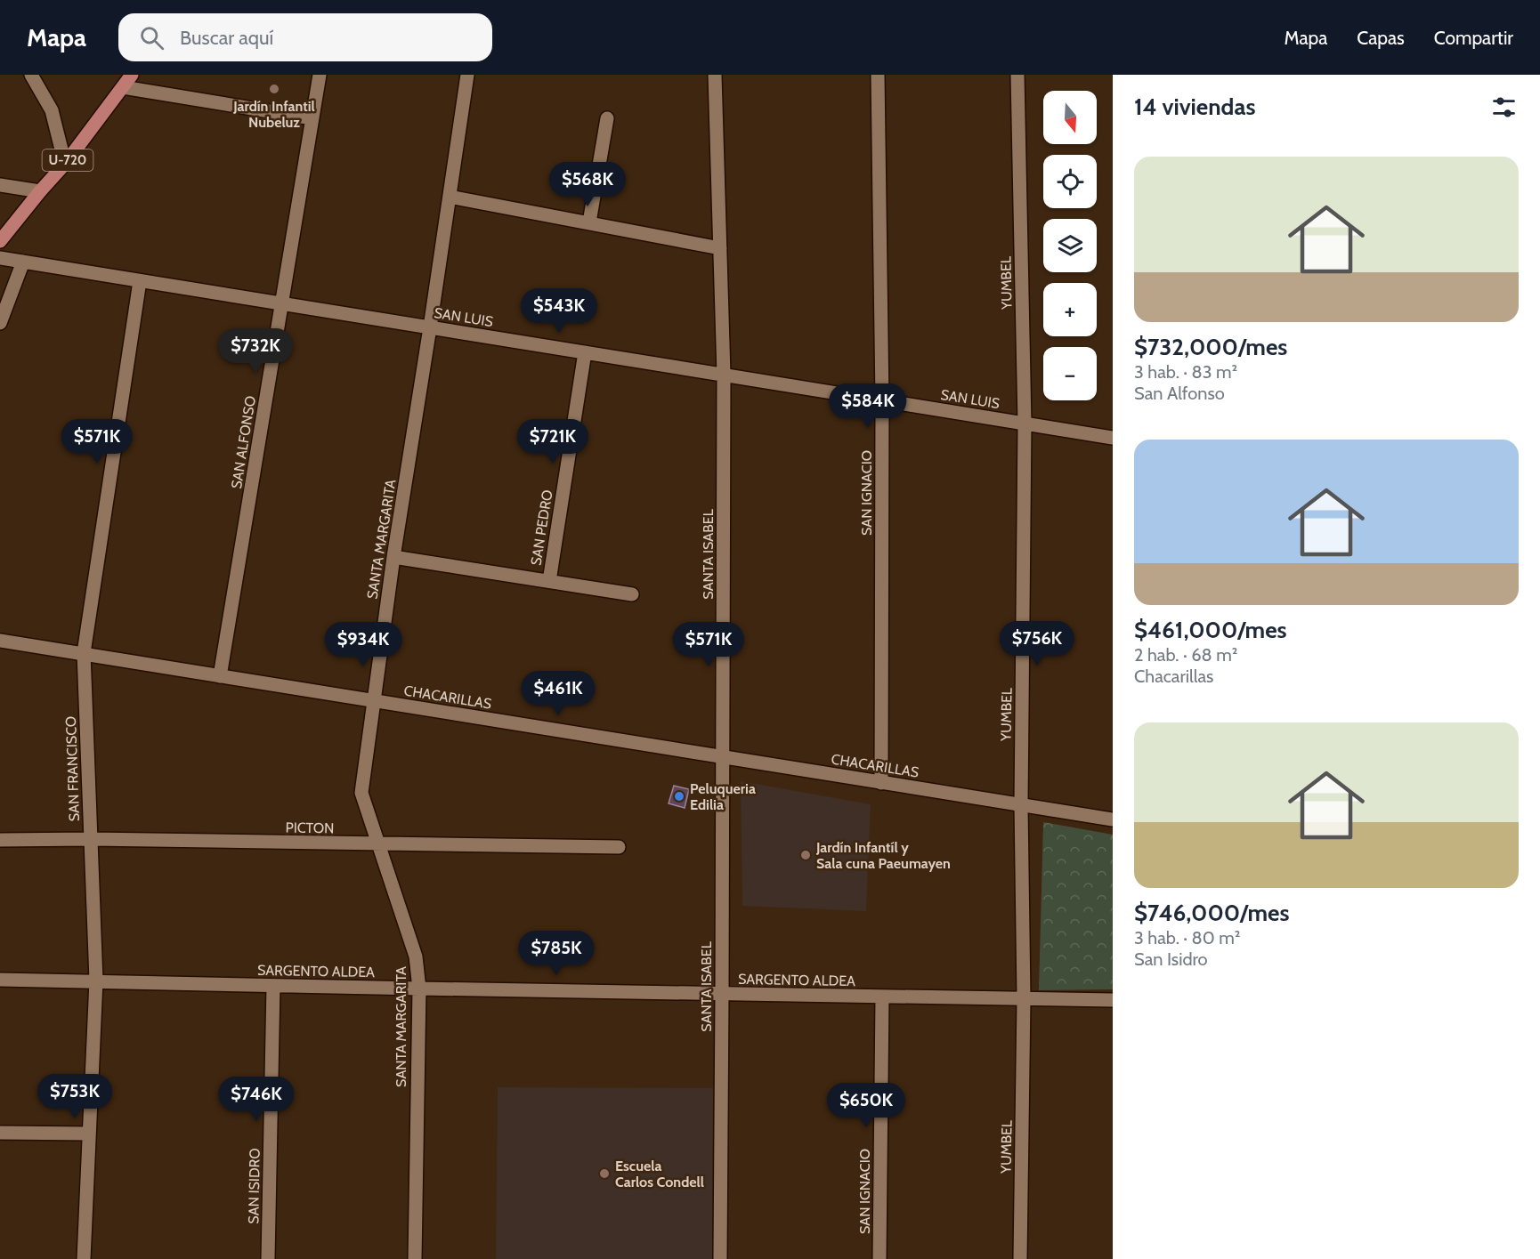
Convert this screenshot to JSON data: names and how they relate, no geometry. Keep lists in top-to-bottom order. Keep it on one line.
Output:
{"streets":{"main road":["U-720"],"street":["YUMBEL","SAN LUIS","SAN ALFONSO","SAN IGNACIO","SAN PEDRO","SANTA MARGARITA","SANTA ISABEL","CHACARILLAS","SAN FRANCISCO","PICTON","SARGENTO ALDEA","SAN ISIDRO"]},"crossings":[["YUMBEL","SAN LUIS"],["YUMBEL","CHACARILLAS"],["YUMBEL","SARGENTO ALDEA"],["SAN LUIS","SAN ALFONSO"],["SAN LUIS","SAN IGNACIO"],["SAN LUIS","SAN PEDRO"],["SAN LUIS","SANTA MARGARITA"],["SAN LUIS","SANTA ISABEL"],["SAN LUIS","SAN FRANCISCO"],["SAN ALFONSO","CHACARILLAS"],["SAN IGNACIO","CHACARILLAS"],["SAN IGNACIO","SARGENTO ALDEA"],["SAN PEDRO","SANTA MARGARITA"],["SANTA MARGARITA","CHACARILLAS"],["SANTA MARGARITA","PICTON"],["SANTA MARGARITA","SARGENTO ALDEA"],["SANTA ISABEL","CHACARILLAS"],["SANTA ISABEL","SARGENTO ALDEA"],["CHACARILLAS","SAN FRANCISCO"],["SAN FRANCISCO","PICTON"],["SAN FRANCISCO","SARGENTO ALDEA"],["SARGENTO ALDEA","SAN ISIDRO"]],"places":["Jardín Infantil Nubeluz","Peluqueria Edilia","Jardín Infantíl y Sala cuna Paeumayen","Escuela Carlos Condell"],"north":"bottom","page":{"header":"Mapa","search":"Buscar aquí","nav":["Mapa","Capas","Compartir"],"heading":"14 viviendas","map_buttons":["+","−"],"list":[{"name":"$732,000/mes","note":"3 hab. · 83 m² · San Alfonso"},{"name":"$461,000/mes","note":"2 hab. · 68 m² · Chacarillas"},{"name":"$746,000/mes","note":"3 hab. · 80 m² · San Isidro"}],"price":["$568K","$543K","$732K","$584K","$571K","$721K","$756K","$934K","$571K","$461K","$785K","$753K","$746K","$650K"]}}
